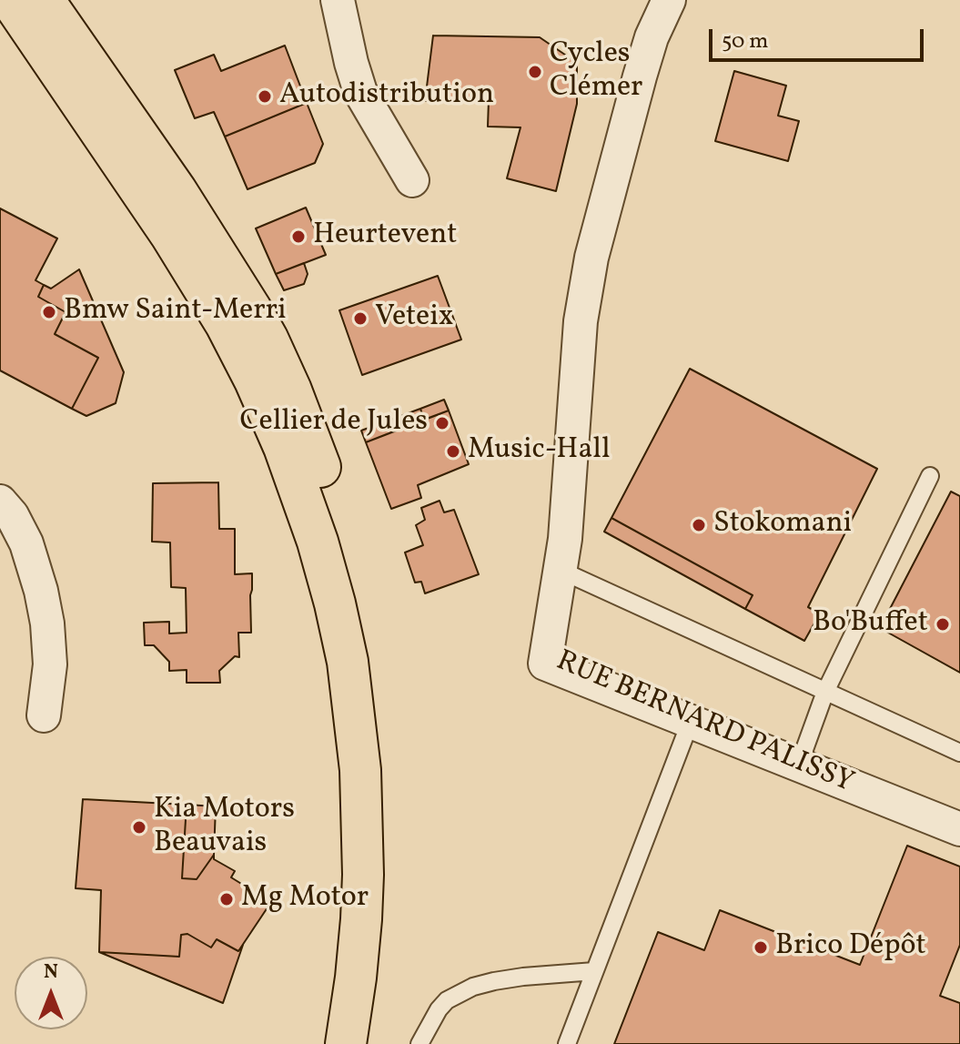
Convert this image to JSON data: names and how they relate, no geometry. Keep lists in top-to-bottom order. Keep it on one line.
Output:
{"streets":{"street":["RUE BERNARD PALISSY"]},"places":["Cycles Clémer","Autodistribution","Heurtevent","Bmw Saint-Merri","Veteix","Cellier de Jules","Music-Hall","Stokomani","Bo'Buffet","Kia Motors Beauvais","Mg Motor","Brico Dépôt"],"scale_bar":"50 m","north":"top"}
